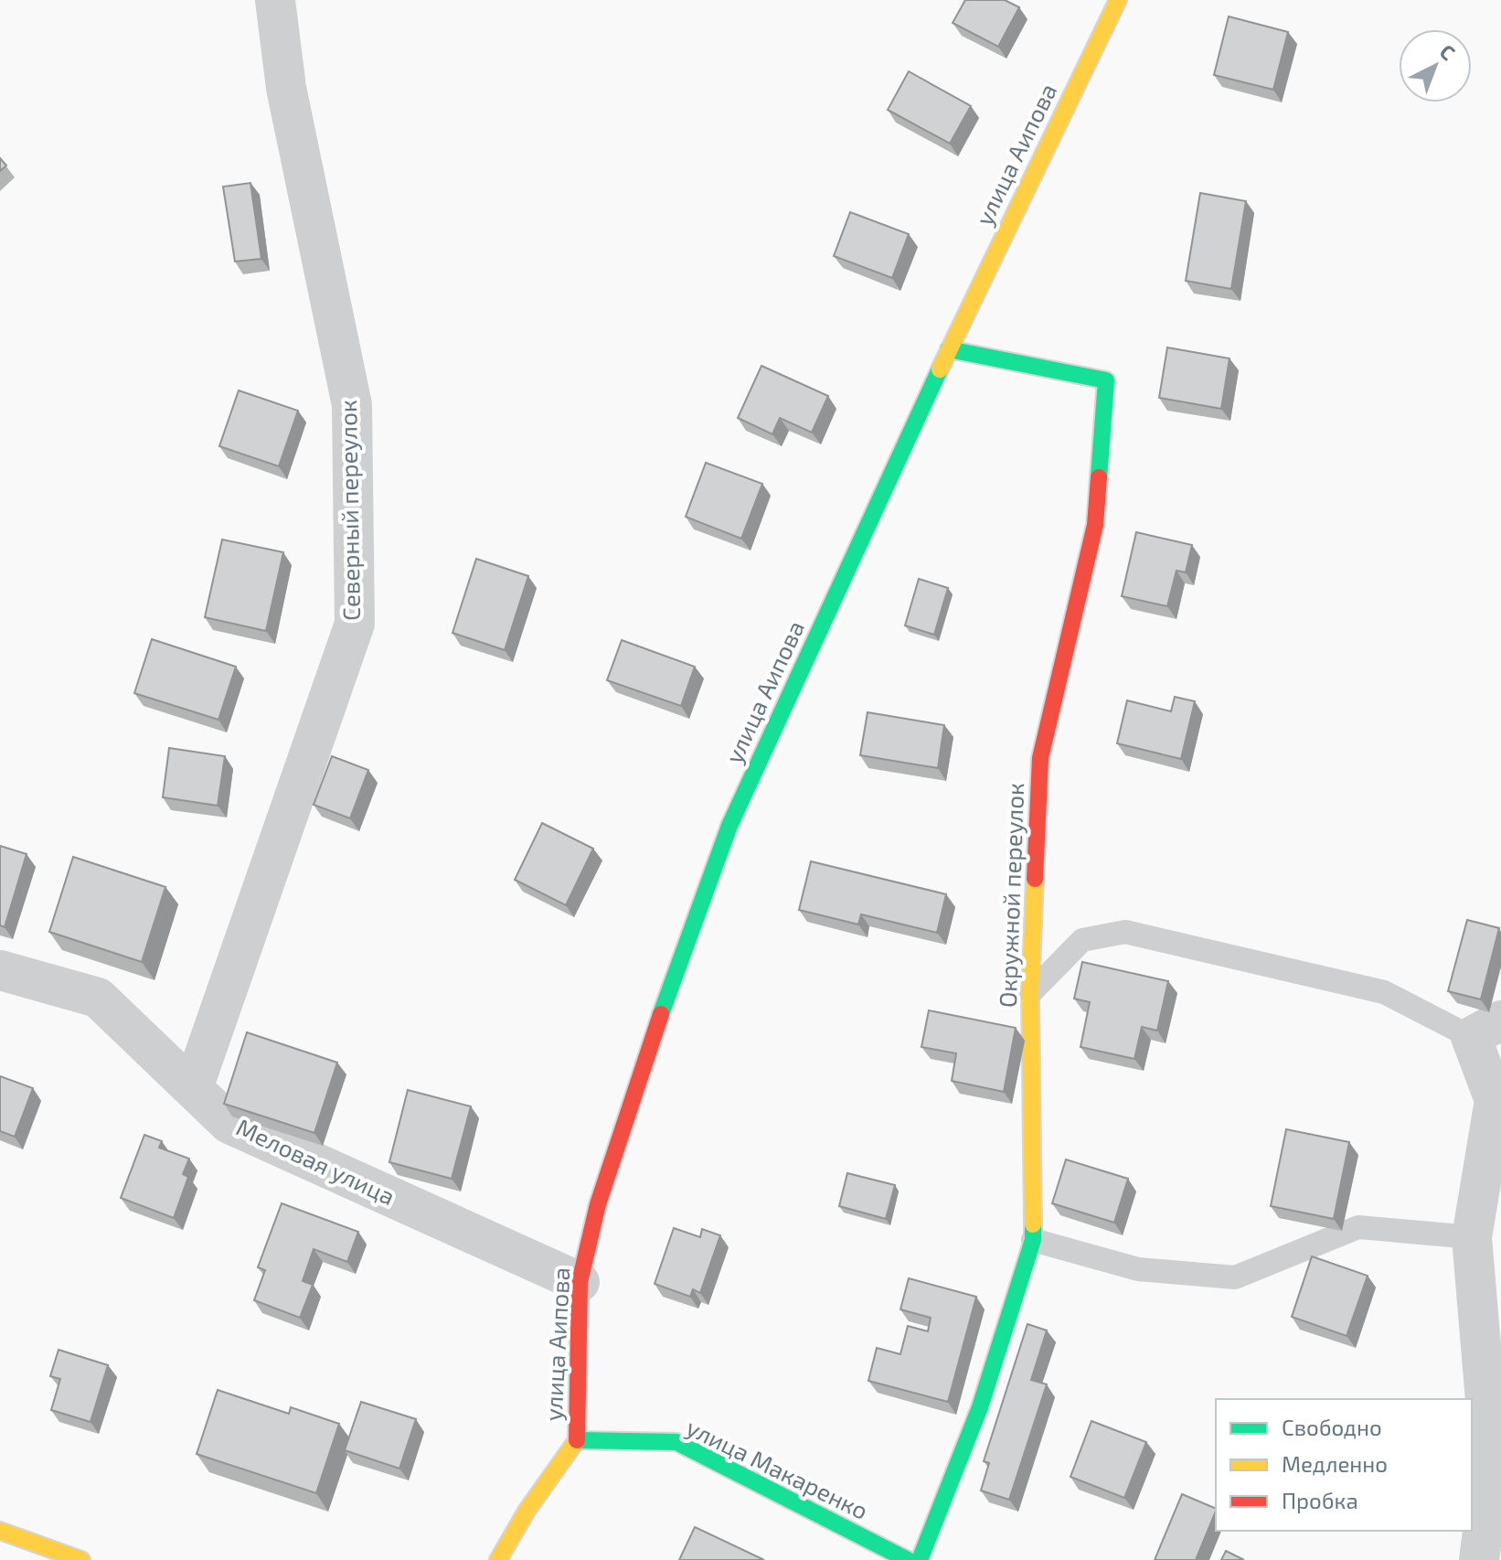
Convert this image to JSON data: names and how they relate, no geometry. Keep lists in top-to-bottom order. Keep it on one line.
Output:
{"streets":{"street":["улица Аипова","Северный переулок","Окружной переулок","Меловая улица","улица Макаренко"]},"crossings":[["улица Аипова","Окружной переулок"],["улица Аипова","Меловая улица"],["улица Аипова","улица Макаренко"],["Северный переулок","Меловая улица"]],"legend":["Свободно","Медленно","Пробка"],"north":"top right"}
